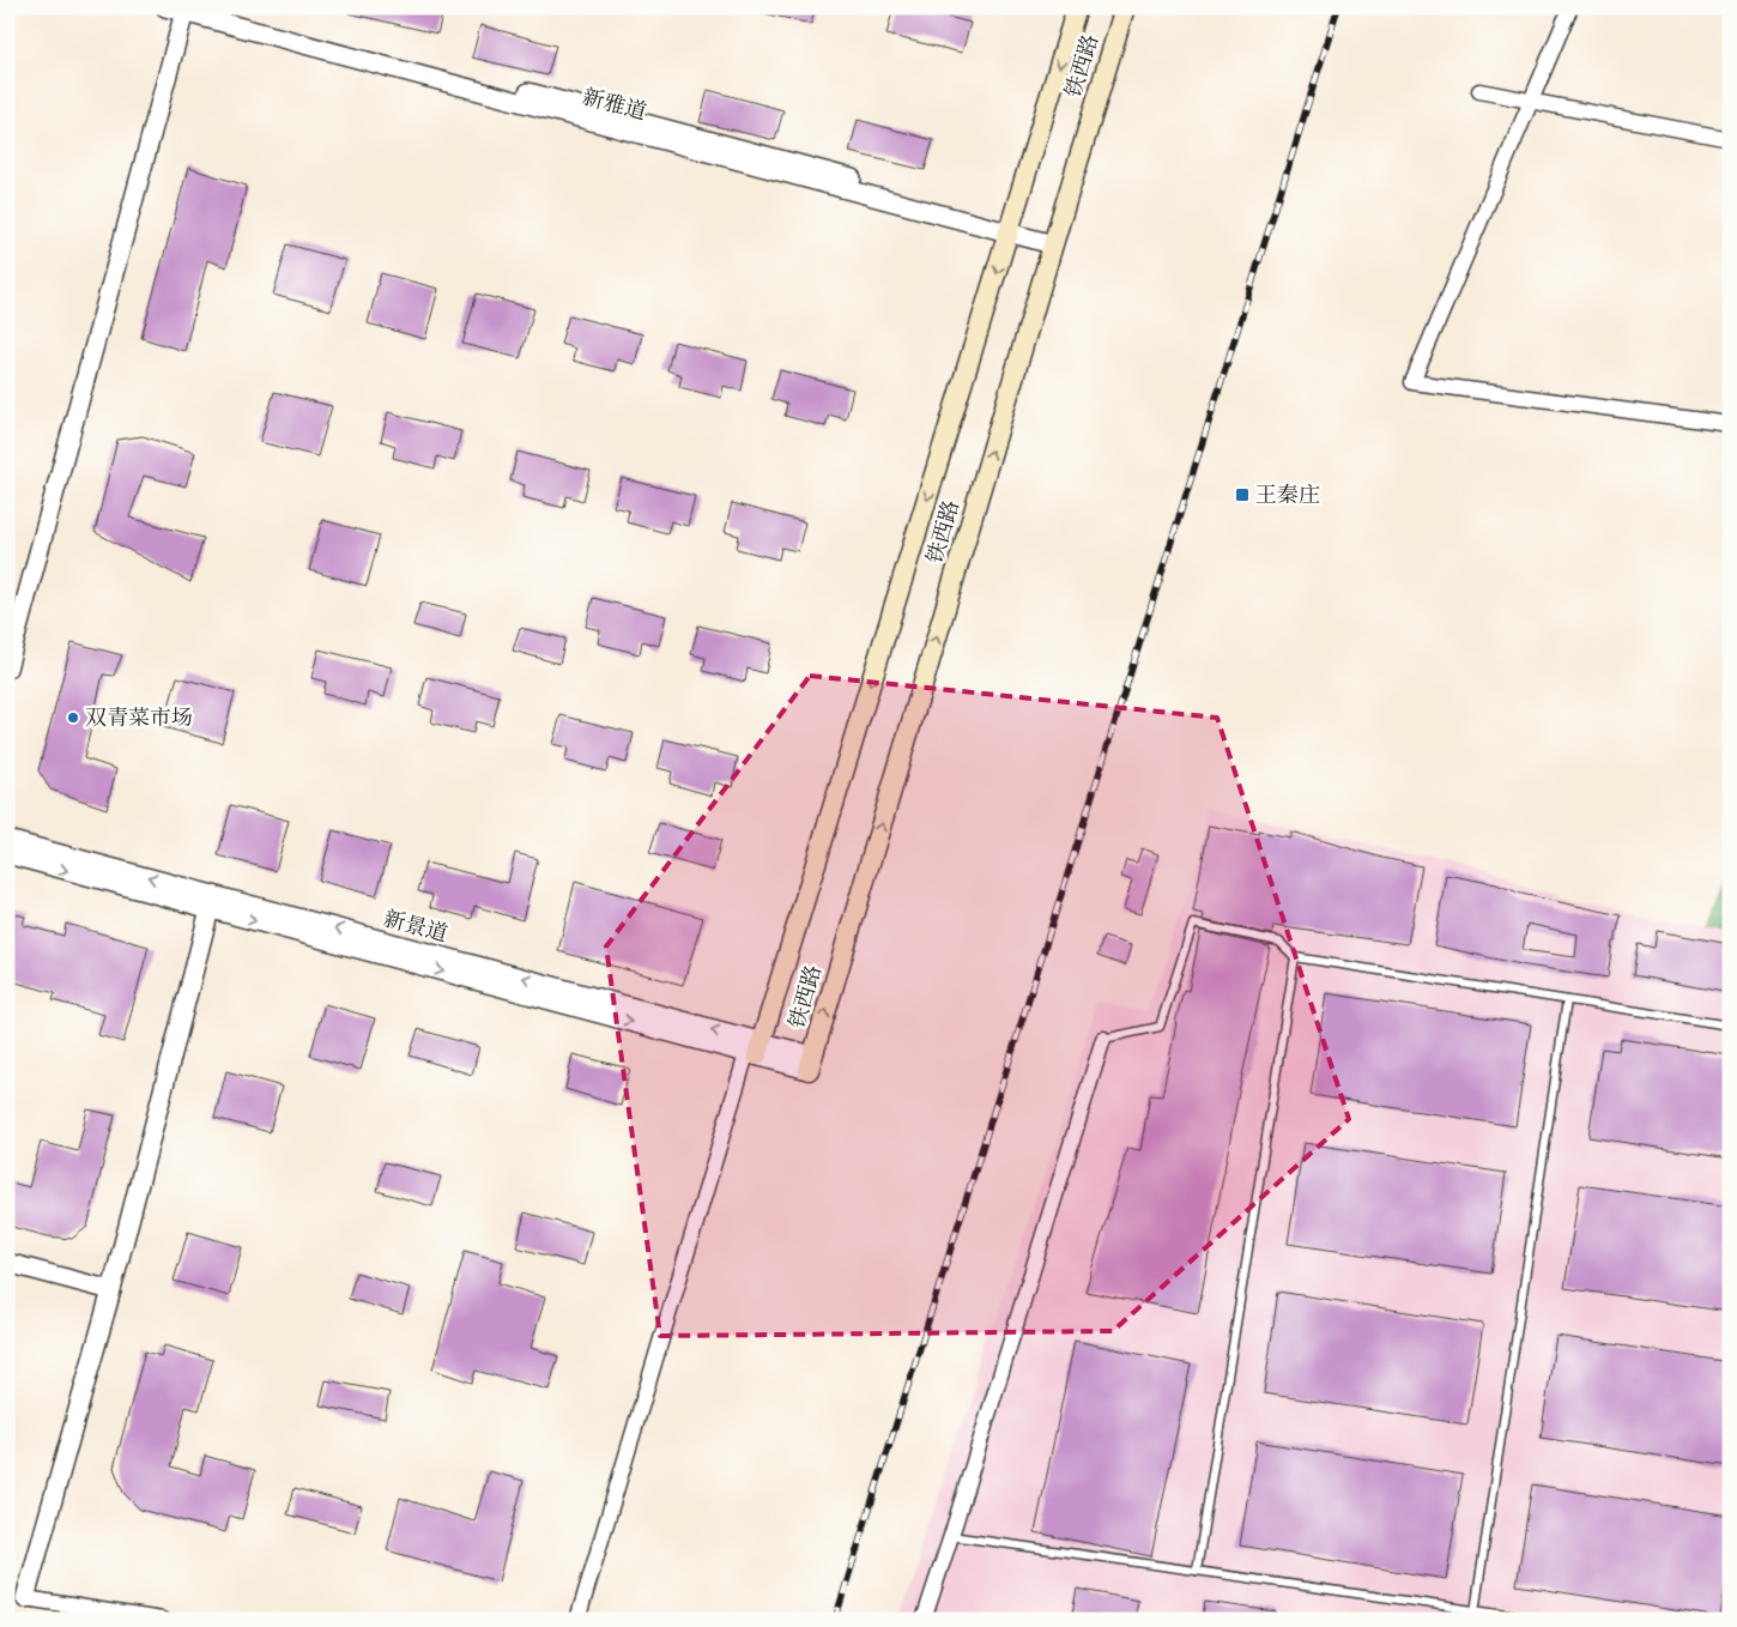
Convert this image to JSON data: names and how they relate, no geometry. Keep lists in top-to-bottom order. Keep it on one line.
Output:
{"streets":{"main road":["铁西路"],"street":["新雅道","新景道"]},"crossings":[["铁西路","新雅道"],["铁西路","新景道"]],"places":{"transit":["王秦庄"],"other":["双青菜市场"]}}
